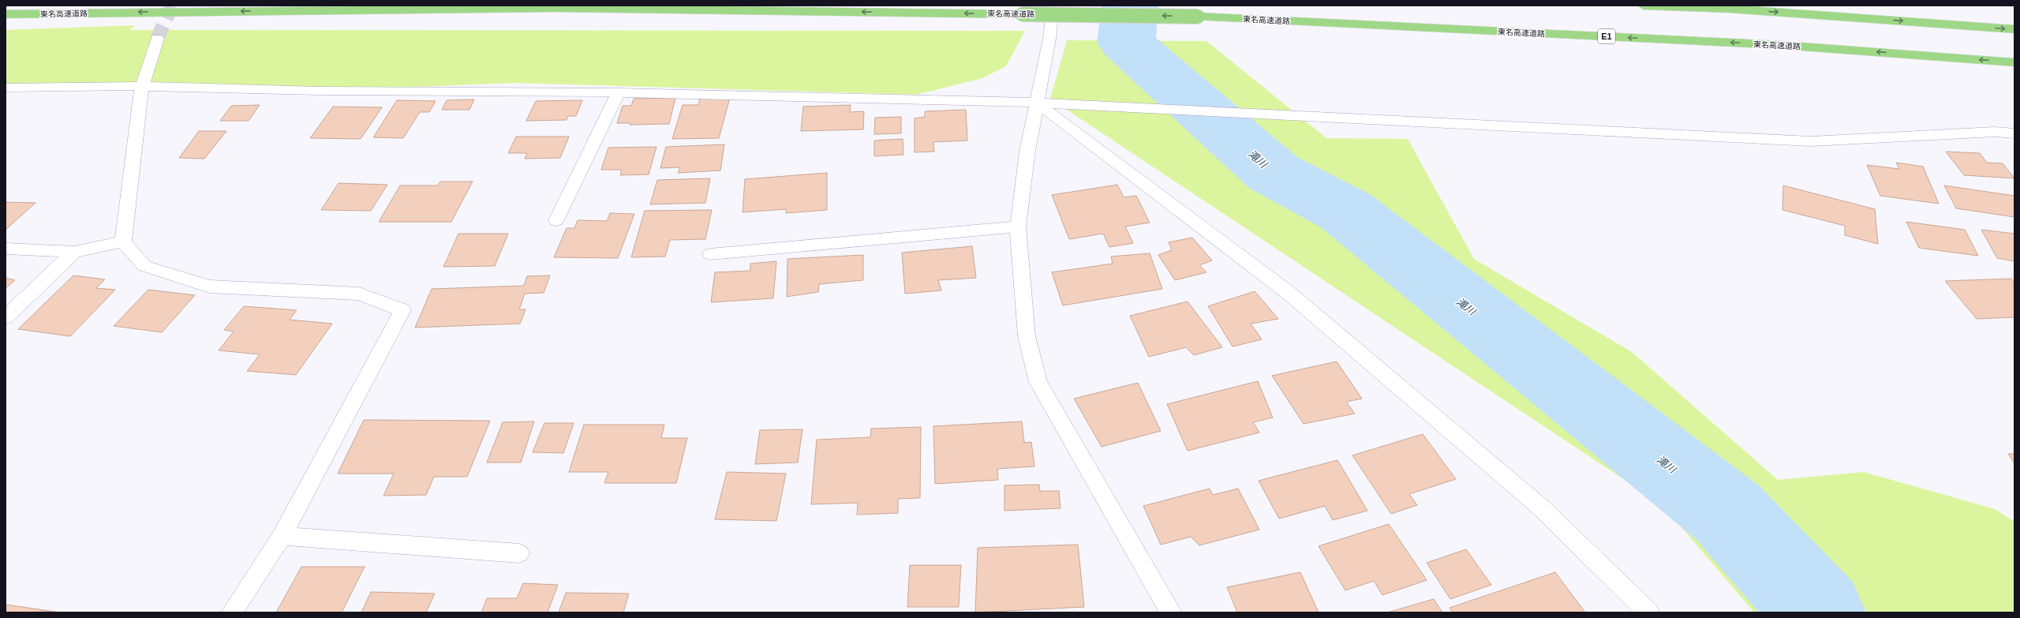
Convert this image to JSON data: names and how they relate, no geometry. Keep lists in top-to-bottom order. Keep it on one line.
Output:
{"streets":{"highway":["東名高速道路","E1"]},"one_way":["東名高速道路"],"water":["滝川"]}
